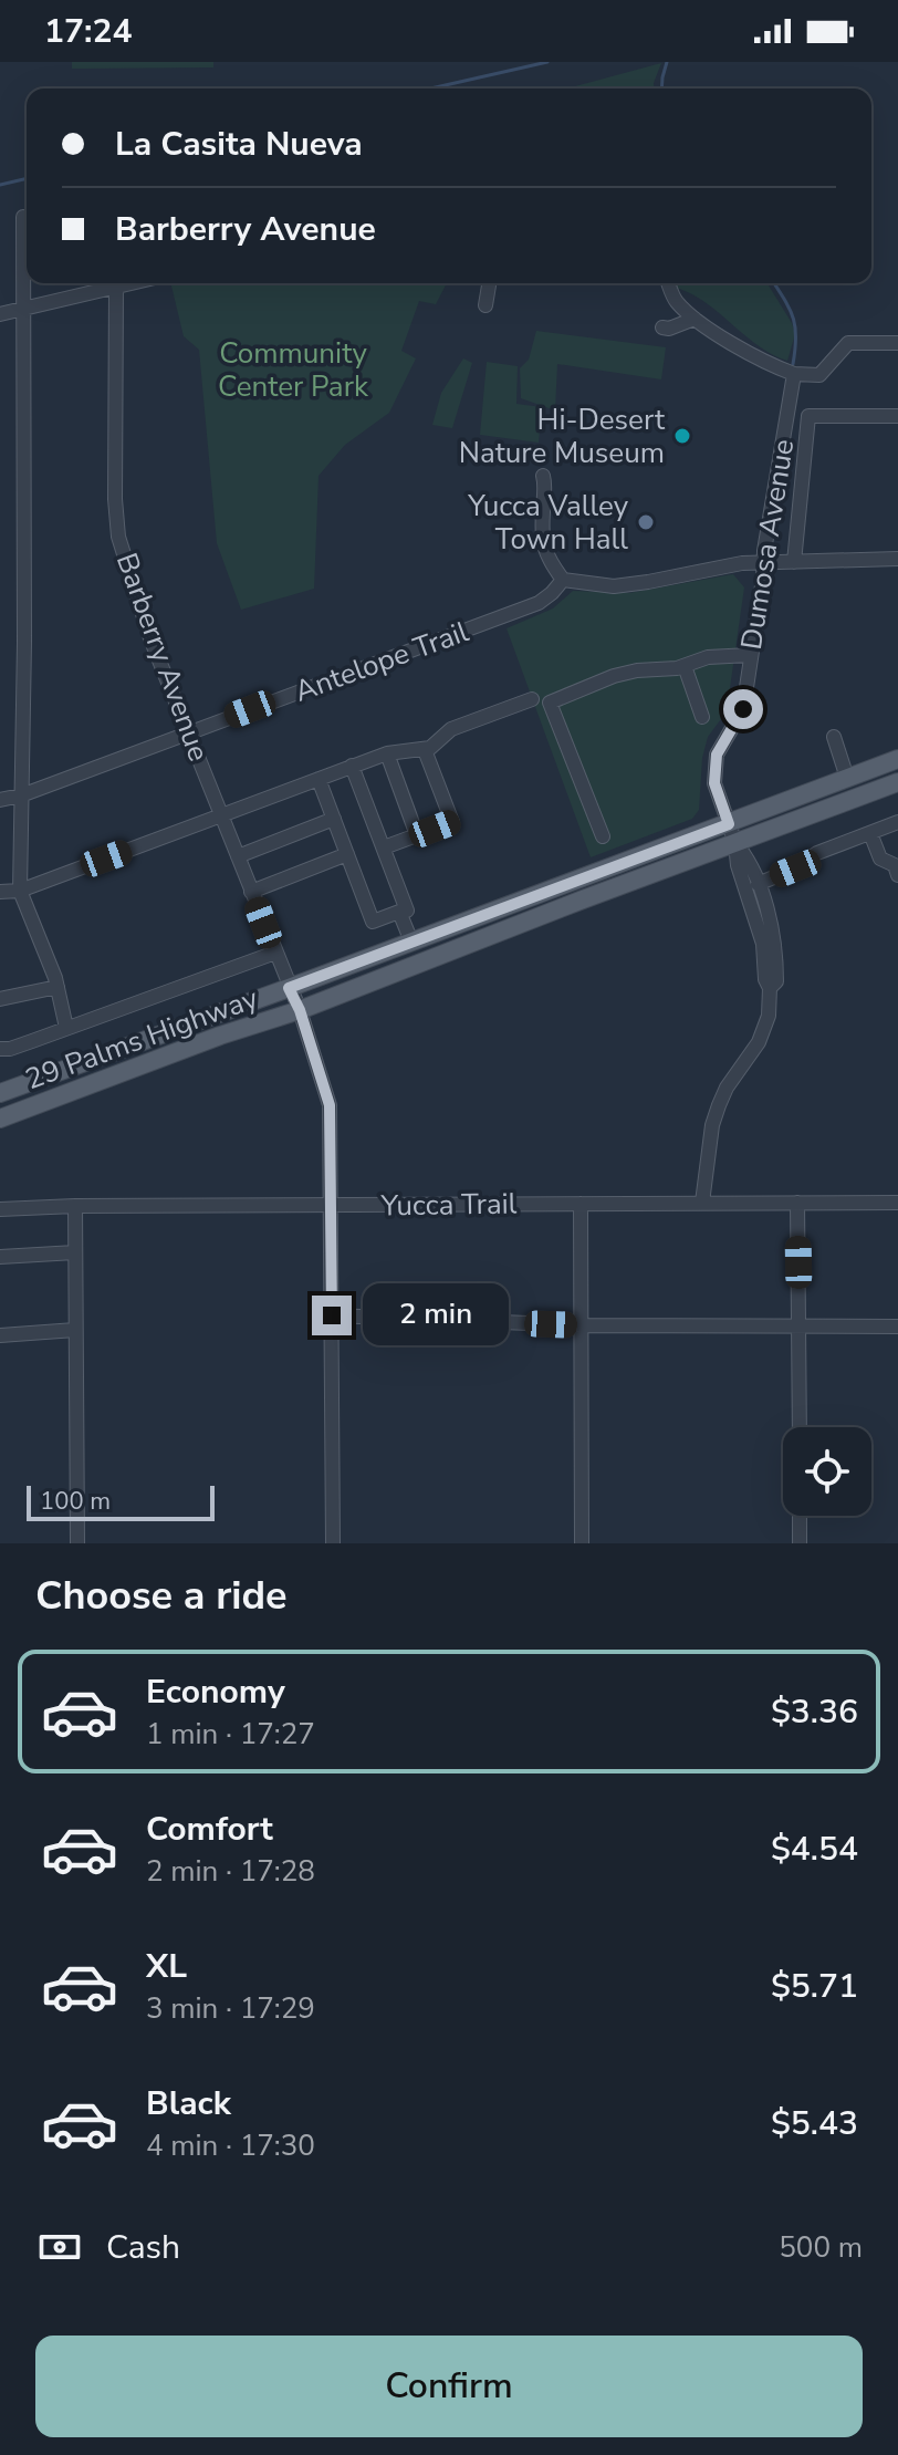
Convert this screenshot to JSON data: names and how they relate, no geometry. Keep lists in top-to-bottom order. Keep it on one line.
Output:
{"streets":{"main road":["29 Palms Highway"],"street":["Dumosa Avenue","Barberry Avenue","Antelope Trail","Yucca Trail"]},"crossings":[["Dumosa Avenue","29 Palms Highway"],["Dumosa Avenue","Yucca Trail"],["Barberry Avenue","Antelope Trail"],["Barberry Avenue","29 Palms Highway"],["Barberry Avenue","Yucca Trail"]],"parks":["Community Center Park"],"places":["Hi-Desert Nature Museum","Yucca Valley Town Hall"],"scale_bar":"100 m","page":{"status":"17:24","banner":["La Casita Nueva","Barberry Avenue"],"bubble":"2 min","scale":"100 m","heading":"Choose a ride","list":[{"name":"Economy","note":"1 min · 17:27","value":"$3.36"},{"name":"Comfort","note":"2 min · 17:28","value":"$4.54"},{"name":"XL","note":"3 min · 17:29","value":"$5.71"},{"name":"Black","note":"4 min · 17:30","value":"$5.43"}],"pay":["Cash","500 m"],"buttons":"Confirm"}}
